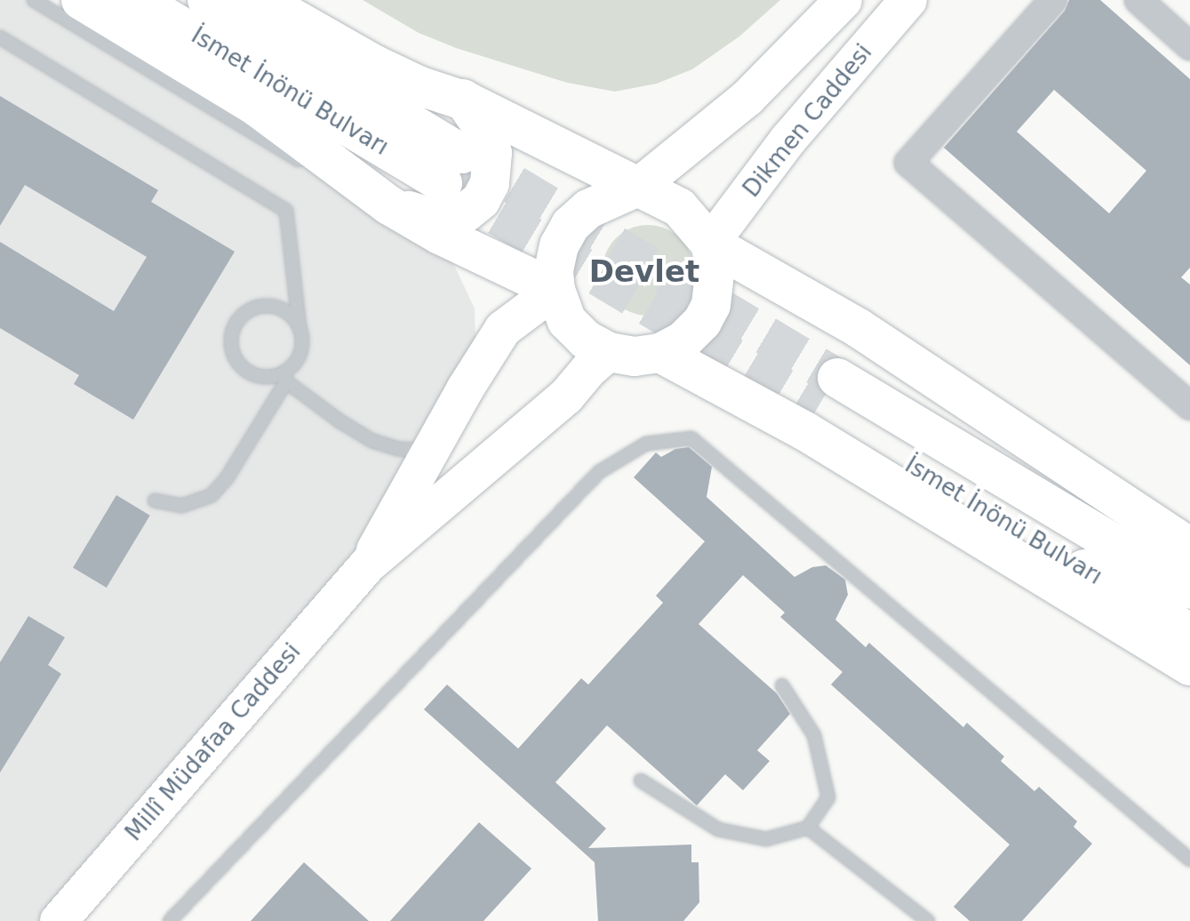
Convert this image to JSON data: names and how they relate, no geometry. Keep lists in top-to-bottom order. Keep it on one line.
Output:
{"streets":{"main road":["İsmet İnönü Bulvarı","Dikmen Caddesi","Millî Müdafaa Caddesi"]},"crossings":[["Dikmen Caddesi","Millî Müdafaa Caddesi"]],"districts":["Devlet"]}
